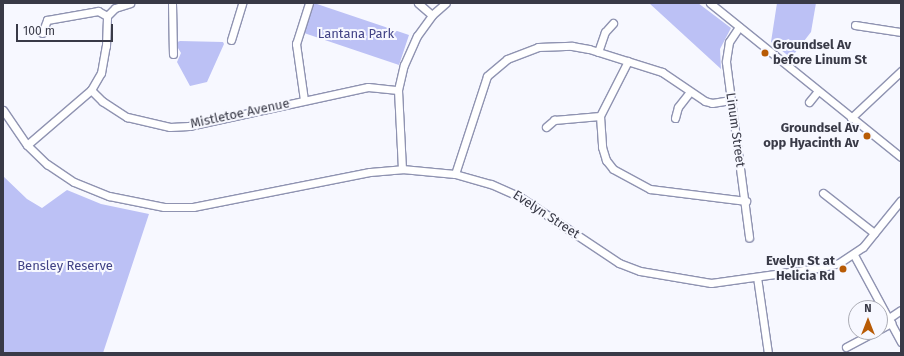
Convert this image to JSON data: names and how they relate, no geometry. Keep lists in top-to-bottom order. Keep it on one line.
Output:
{"streets":{"street":["Mistletoe Avenue","Linum Street","Evelyn Street"]},"parks":["Lantana Park","Bensley Reserve"],"places":["Groundsel Av before Linum St","Groundsel Av opp Hyacinth Av","Evelyn St at Helicia Rd"],"scale_bar":"100 m","north":"top"}
